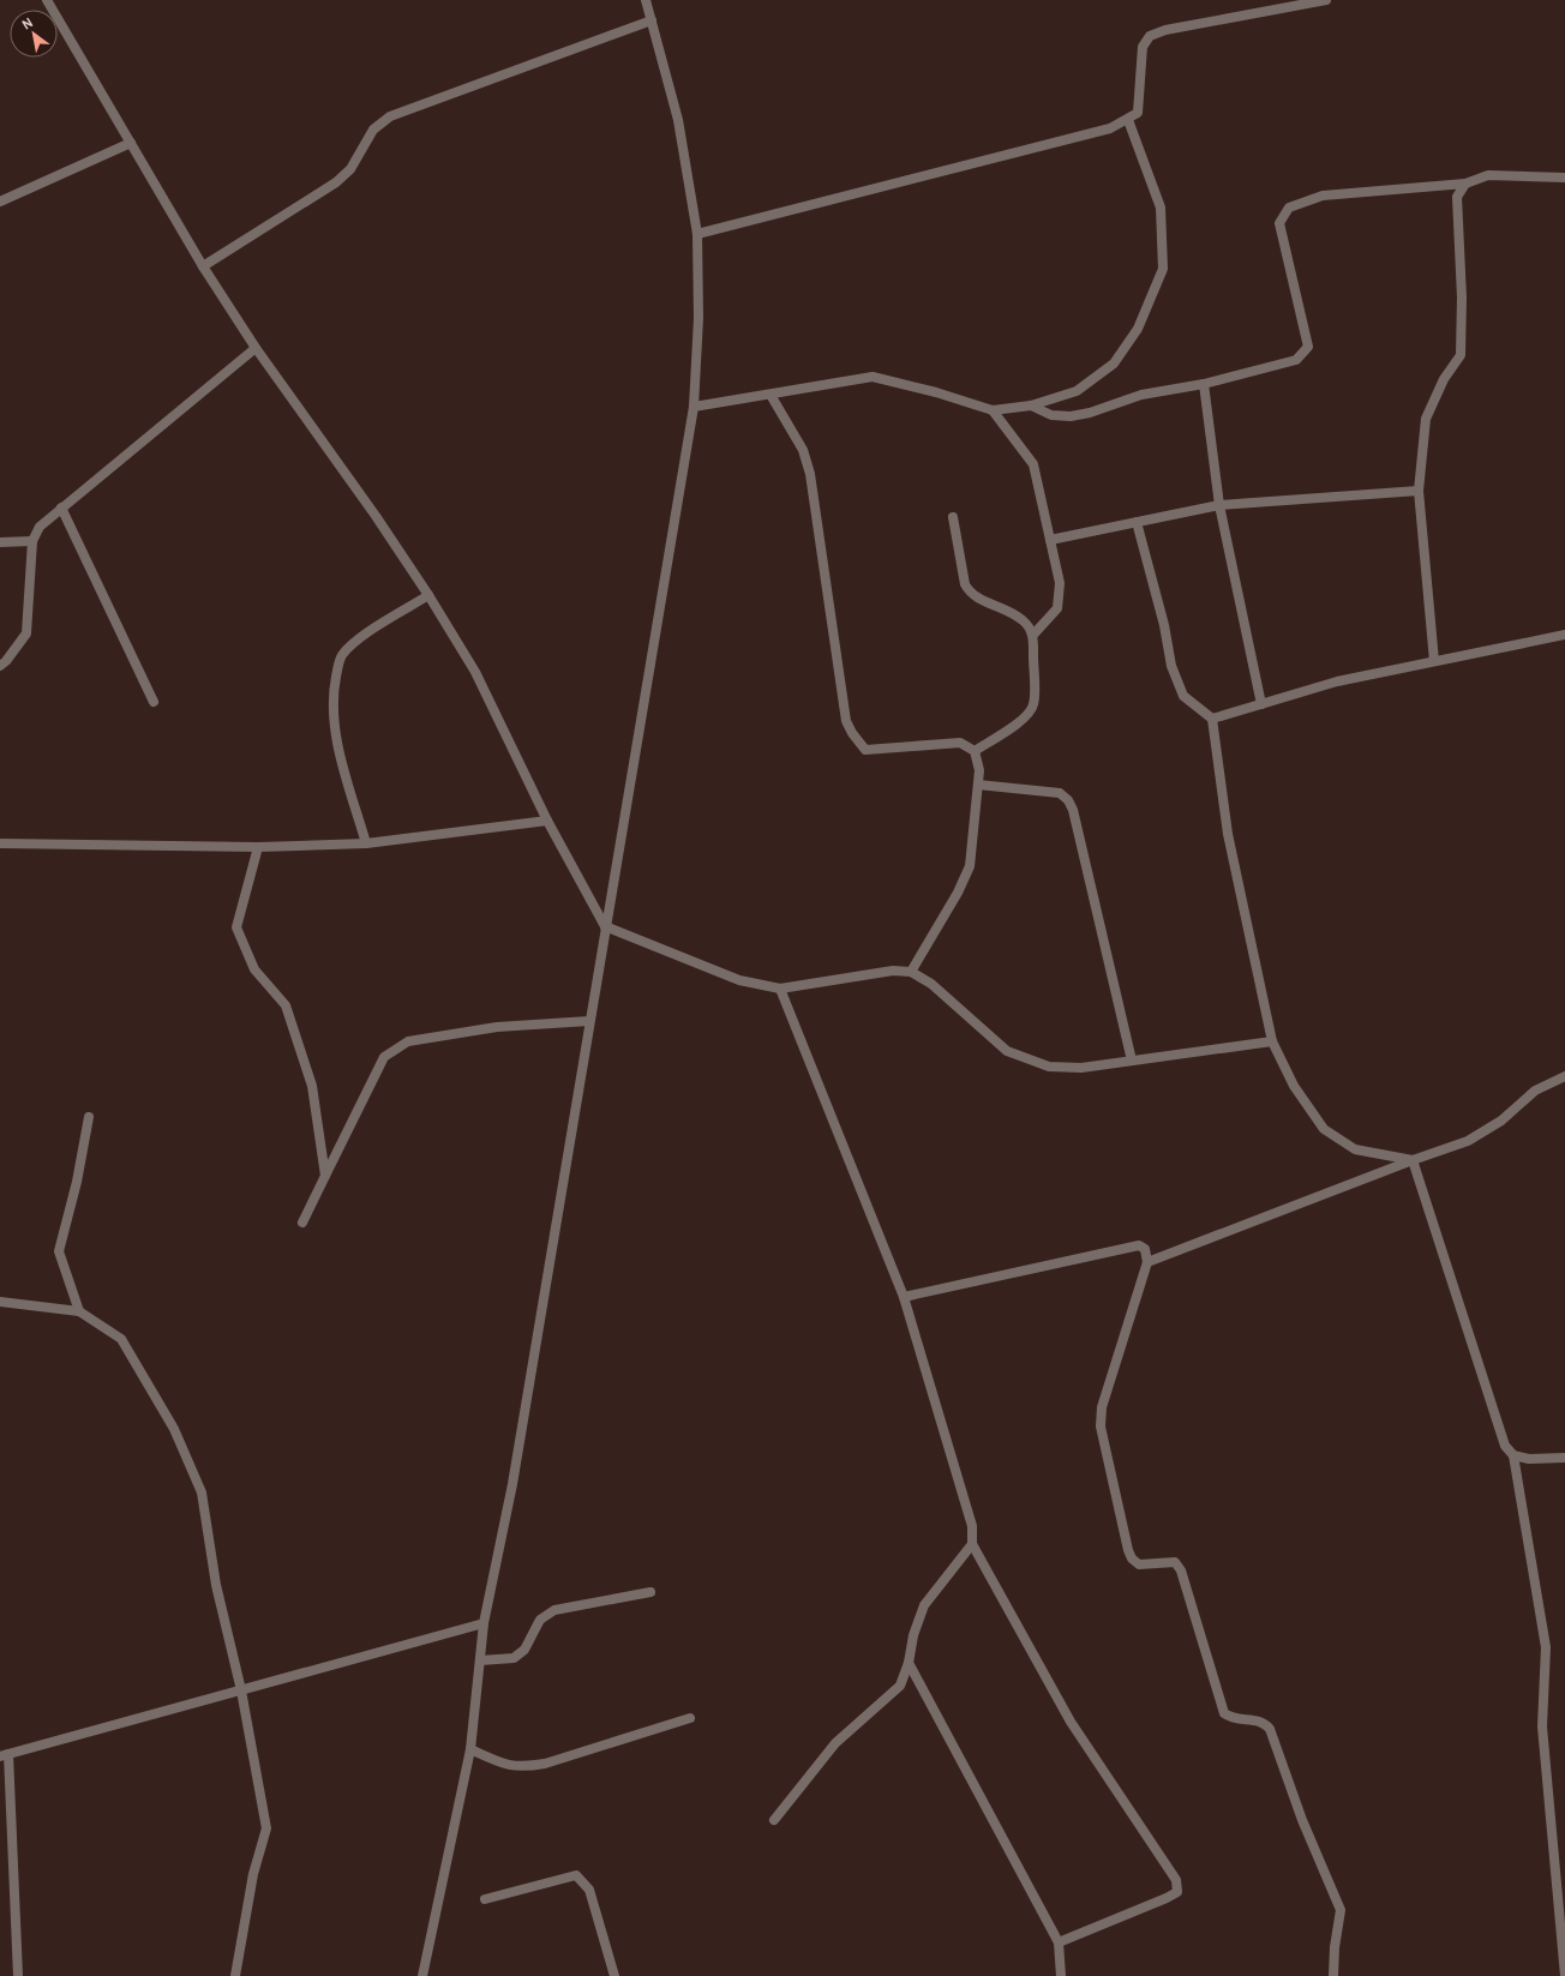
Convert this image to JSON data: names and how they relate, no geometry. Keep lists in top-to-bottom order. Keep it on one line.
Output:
{"north":"top left"}
